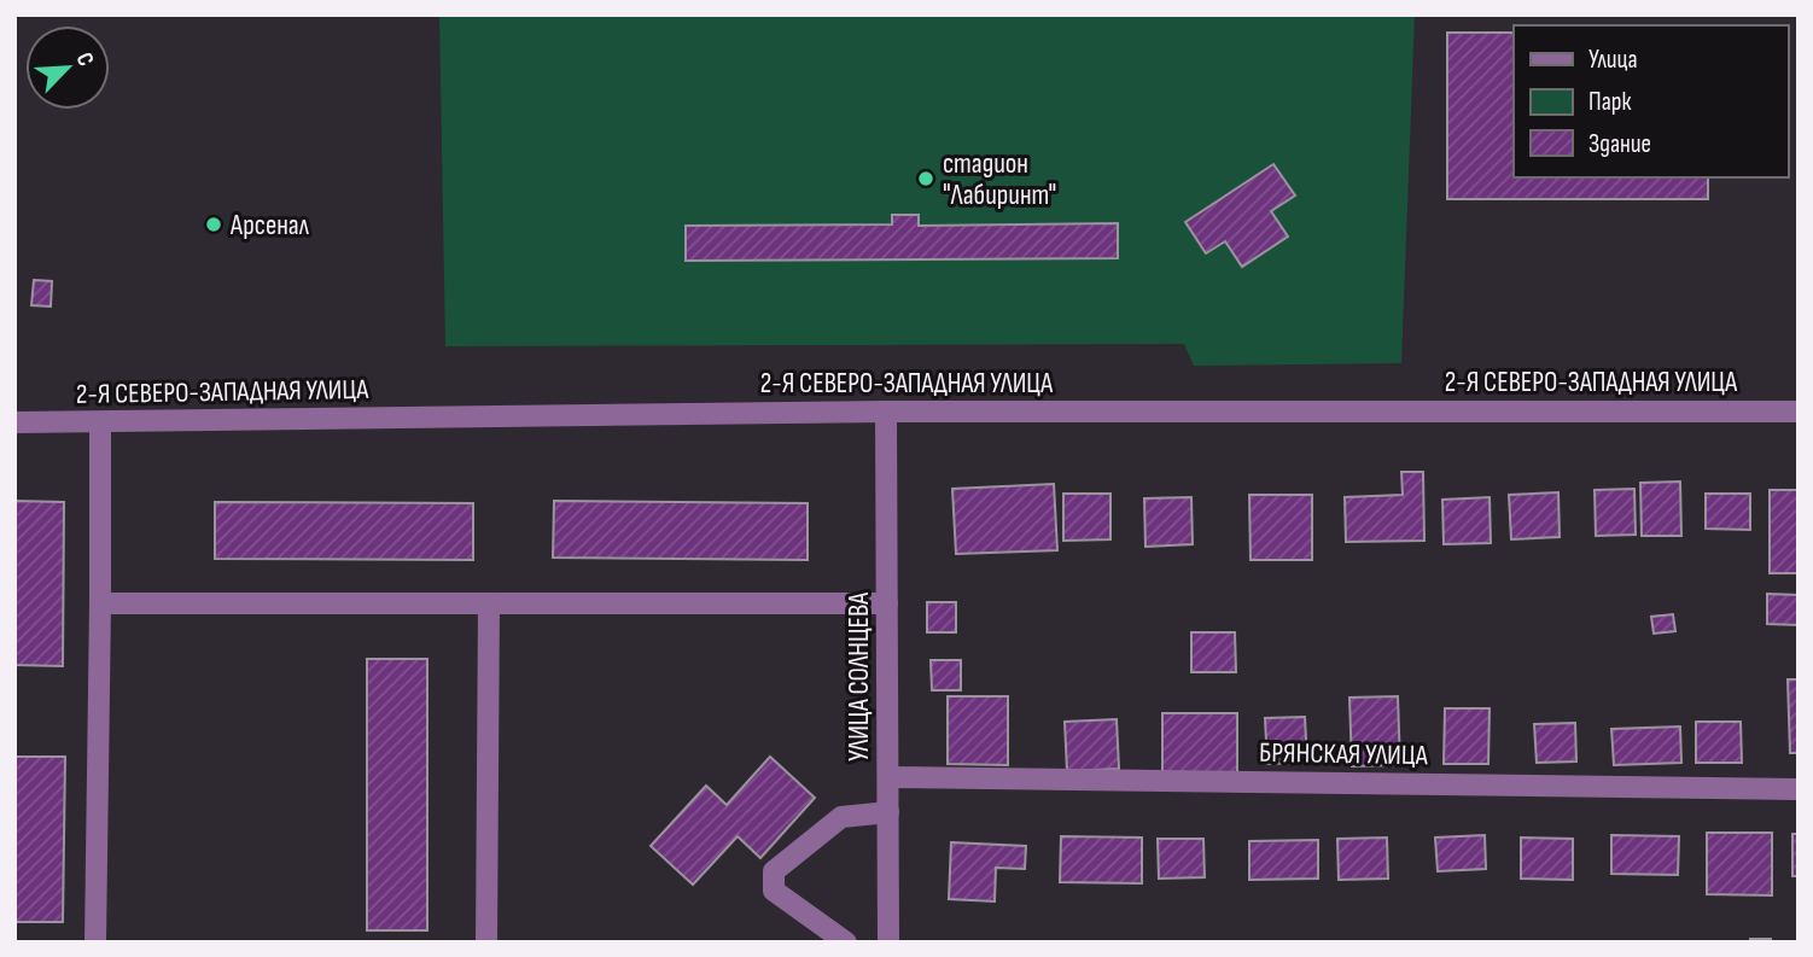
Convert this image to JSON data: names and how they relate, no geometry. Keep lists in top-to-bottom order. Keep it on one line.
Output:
{"streets":{"street":["2-Я СЕВЕРО-ЗАПАДНАЯ УЛИЦА","УЛИЦА СОЛНЦЕВА","БРЯНСКАЯ УЛИЦА"]},"crossings":[["2-Я СЕВЕРО-ЗАПАДНАЯ УЛИЦА","УЛИЦА СОЛНЦЕВА"],["УЛИЦА СОЛНЦЕВА","БРЯНСКАЯ УЛИЦА"]],"places":["стадион \"Лабиринт\"","Арсенал"],"legend":["Улица","Парк","Здание"],"north":"top right"}
